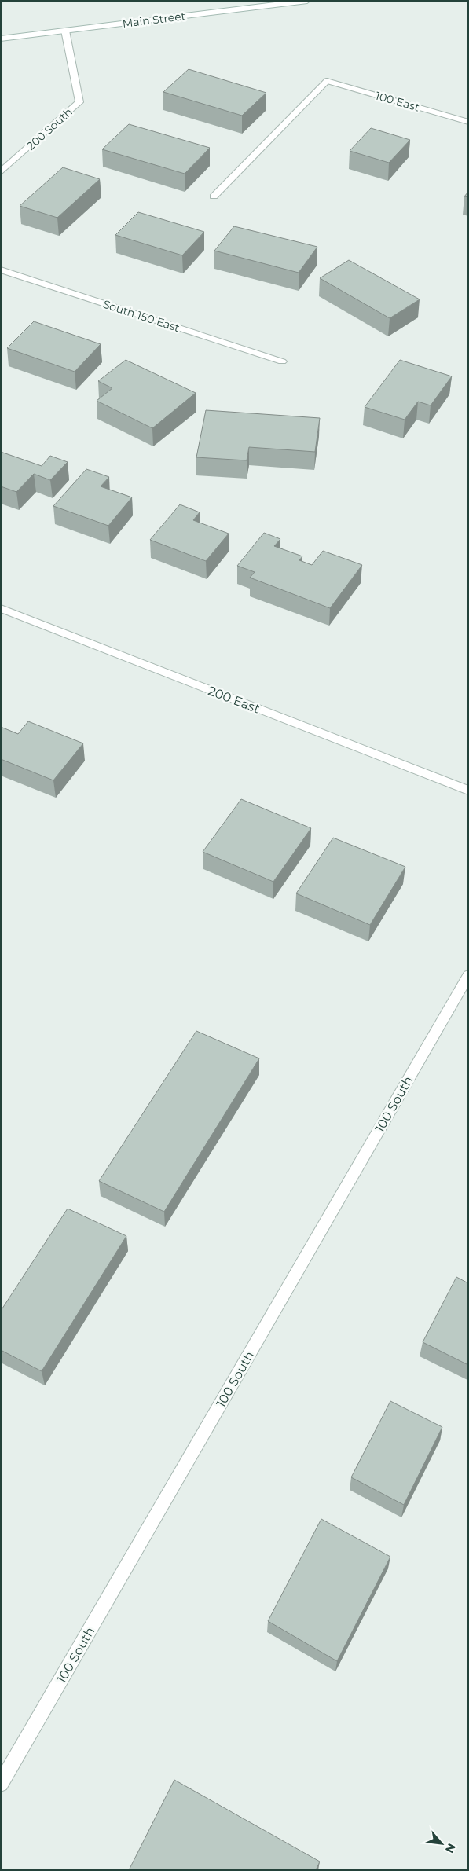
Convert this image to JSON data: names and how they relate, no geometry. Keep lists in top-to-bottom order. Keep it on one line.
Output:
{"streets":{"street":["Main Street","100 East","200 South","South 150 East","200 East","100 South"]},"crossings":[["Main Street","200 South"]],"north":"bottom right"}
